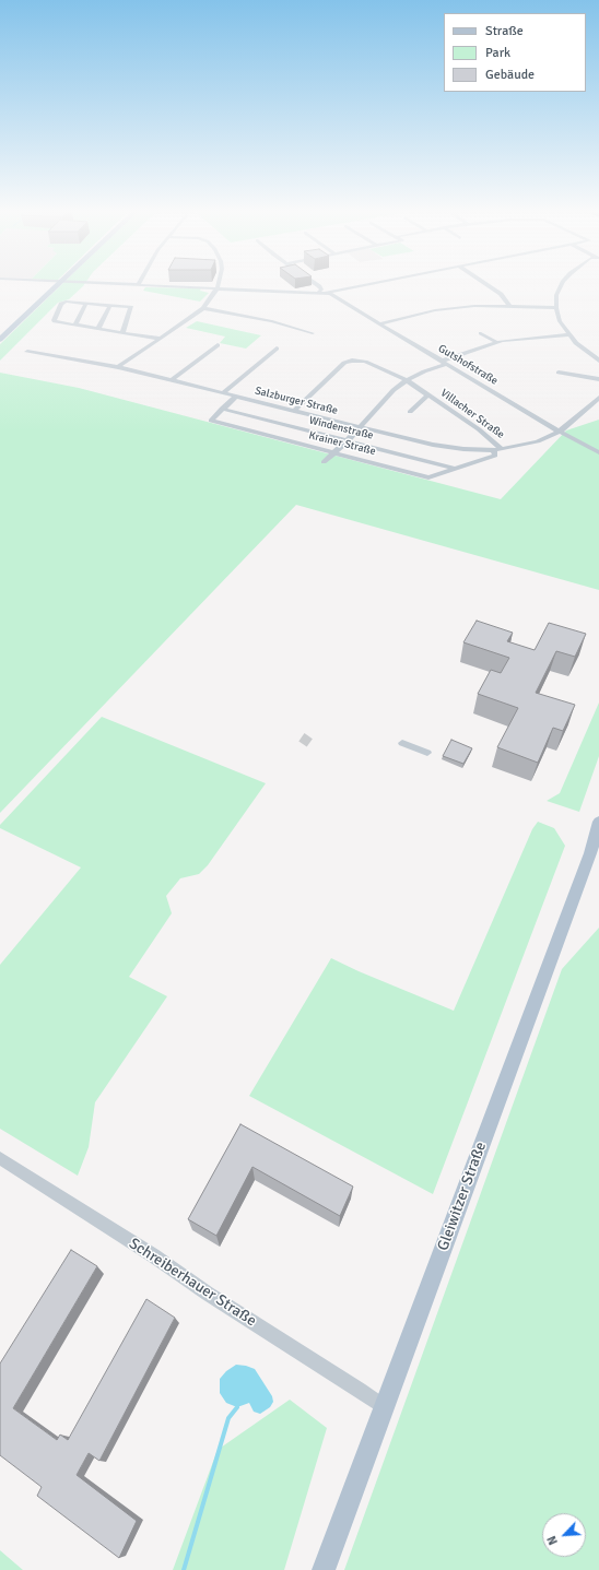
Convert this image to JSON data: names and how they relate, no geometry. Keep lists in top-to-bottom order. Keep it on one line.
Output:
{"streets":{"main road":["Gleiwitzer Straße"],"street":["Gutshofstraße","Salzburger Straße","Villacher Straße","Windenstraße","Krainer Straße","Schreiberhauer Straße"]},"crossings":[["Gutshofstraße","Salzburger Straße"],["Salzburger Straße","Villacher Straße"],["Salzburger Straße","Krainer Straße"],["Windenstraße","Krainer Straße"],["Gleiwitzer Straße","Schreiberhauer Straße"]],"legend":["Straße","Park","Gebäude"],"north":"bottom left"}
